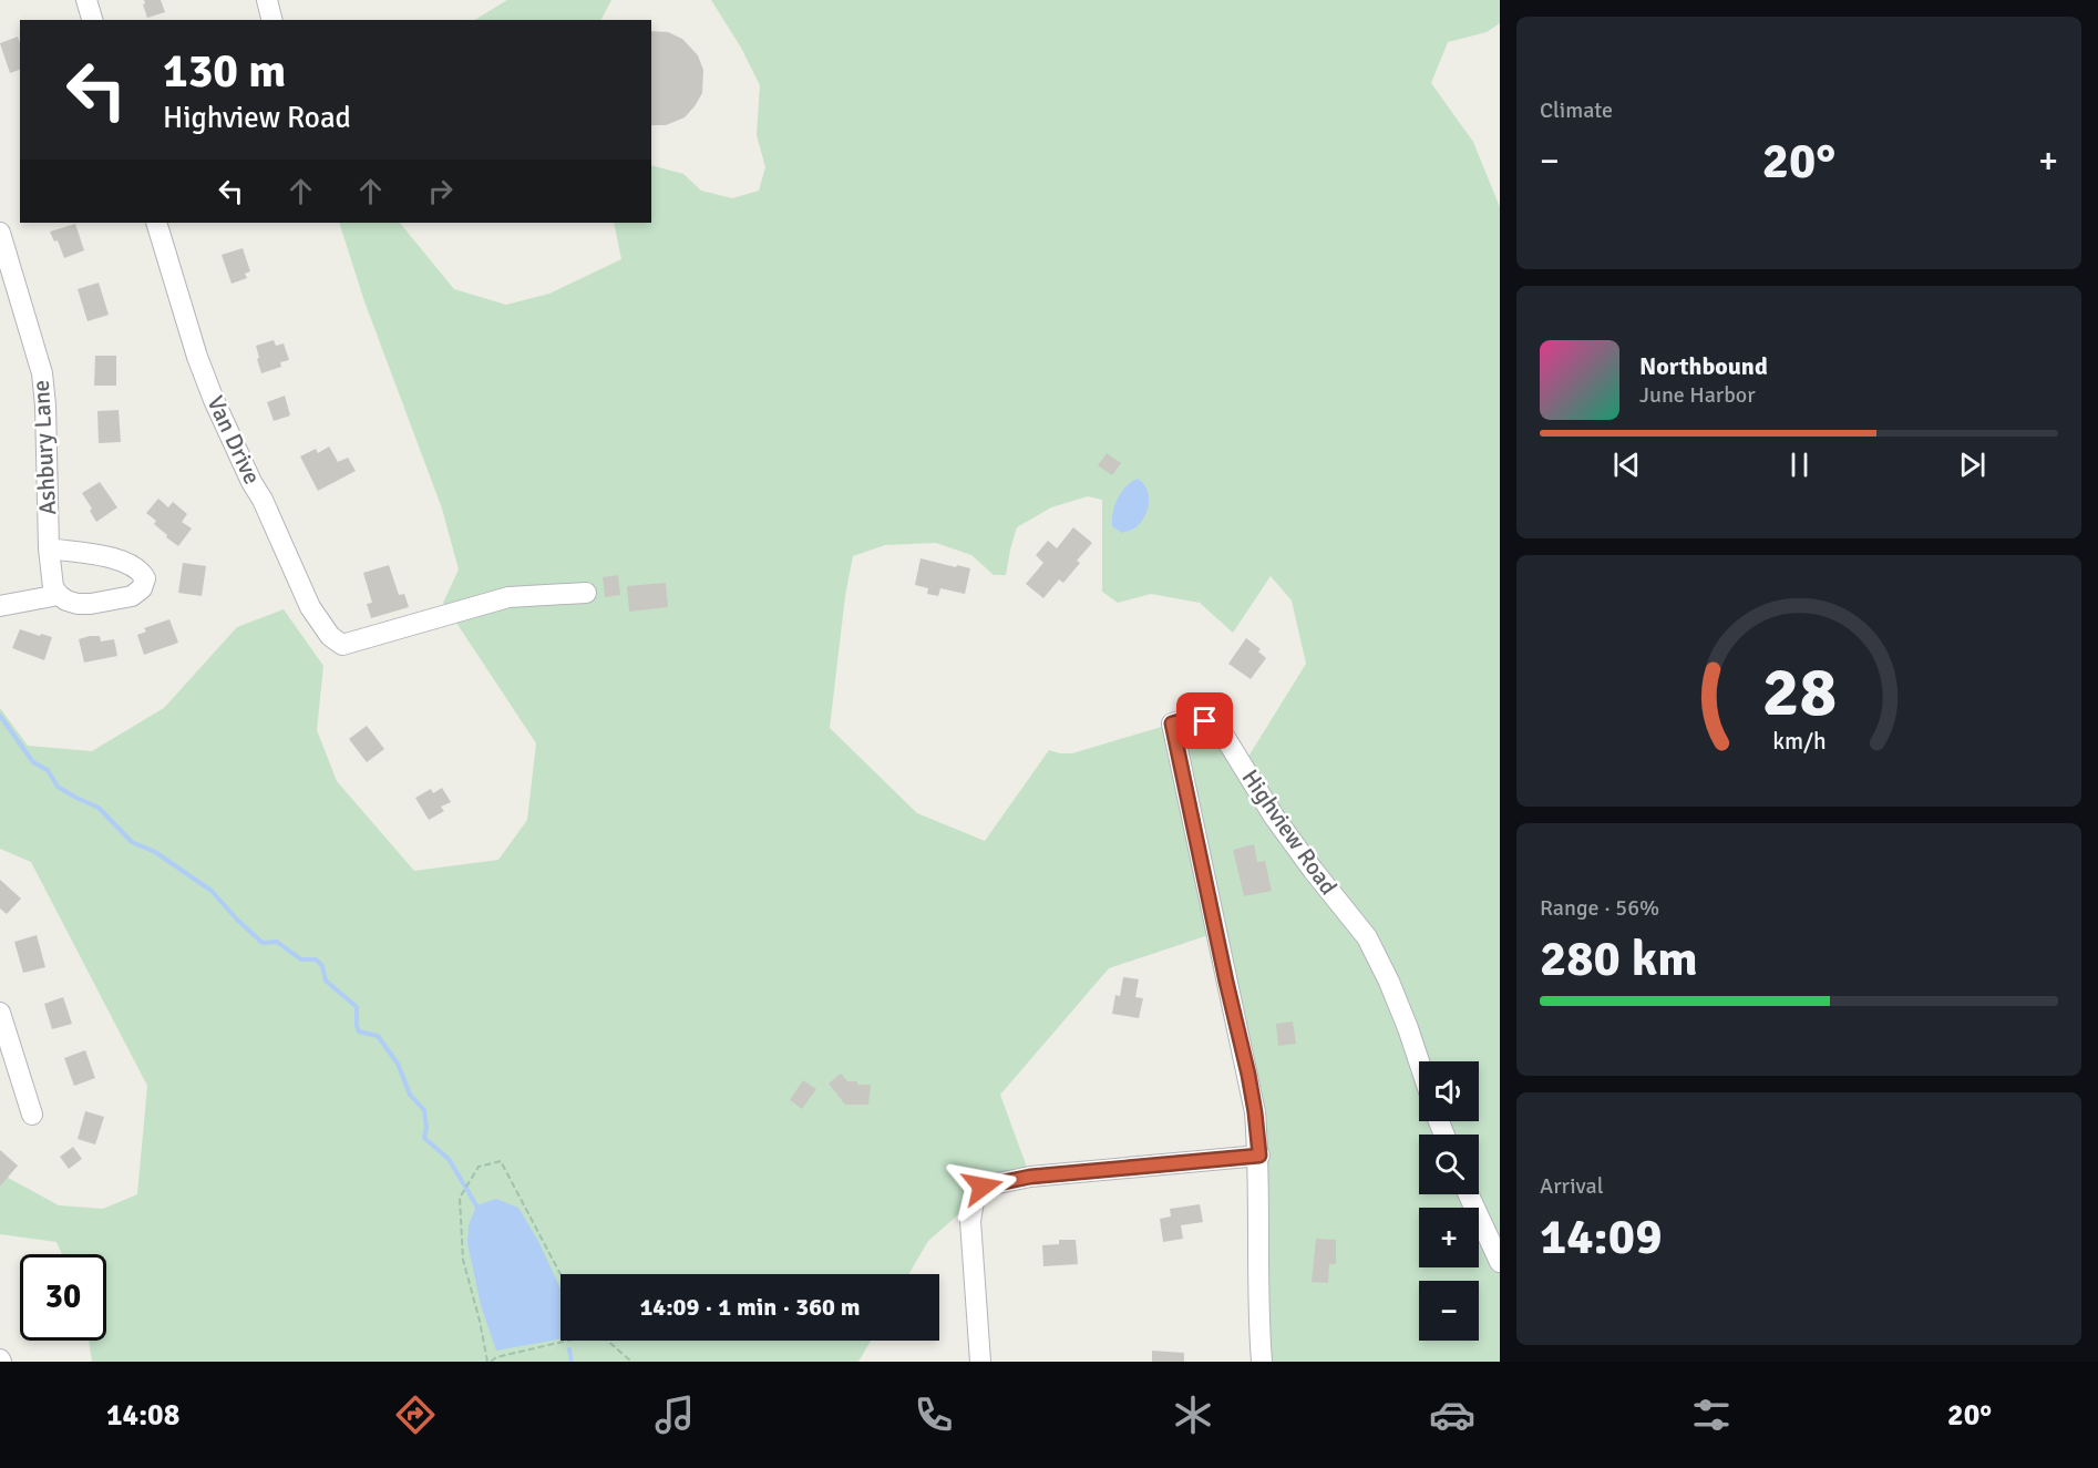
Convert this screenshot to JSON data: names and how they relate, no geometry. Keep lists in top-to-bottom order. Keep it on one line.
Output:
{"streets":{"street":["Van Drive","Ashbury Lane","Highview Road"]},"page":{"tile":["Climate",["Range · 56%","280 km"],["Arrival","14:09"]],"turn":["130 m","Highview Road"],"heat":["−","20°","+"],"song":["Northbound","June Harbor"],"map_buttons":["+","−"],"limit":"30","trip":"14:09 · 1 min · 360 m","tabs":["14:08","20°"],"gauge":["28","km/h"]}}
